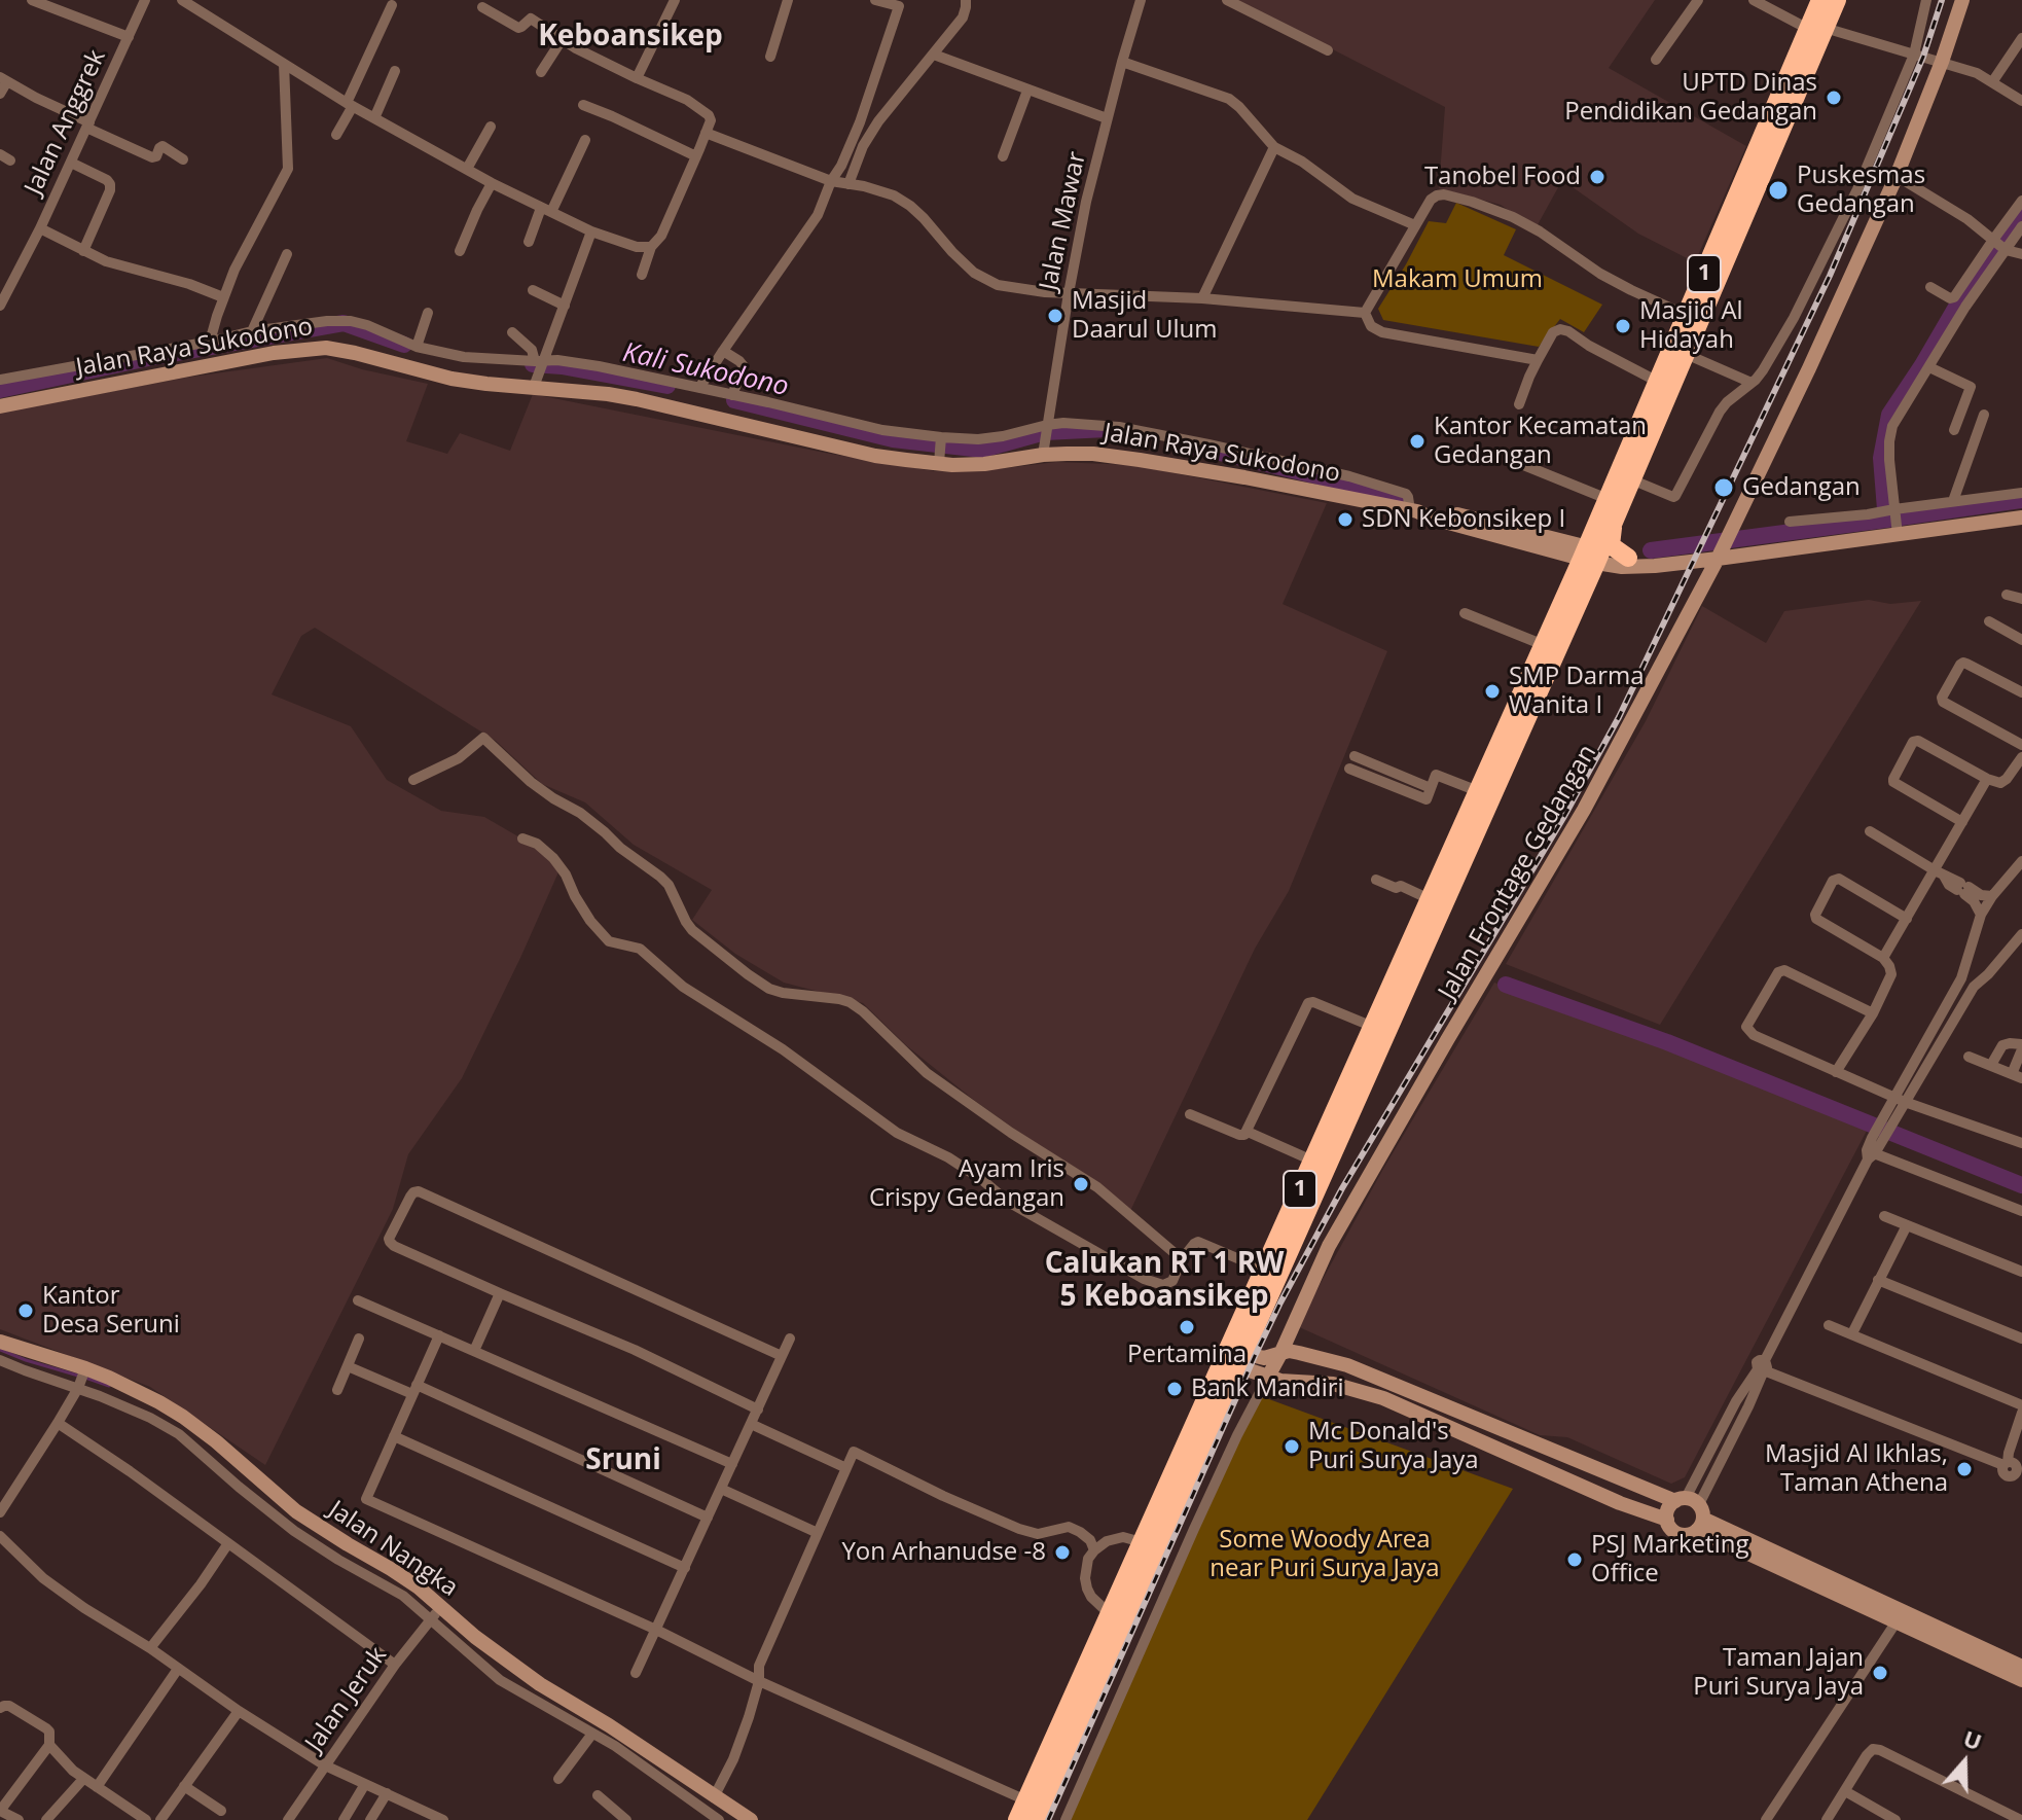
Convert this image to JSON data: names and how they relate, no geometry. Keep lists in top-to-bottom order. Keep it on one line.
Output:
{"streets":{"highway":["1"],"street":["Jalan Anggrek","Jalan Mawar","Jalan Raya Sukodono","Jalan Frontage Gedangan","Jalan Nangka","Jalan Jeruk"]},"crossings":[["Jalan Mawar","Jalan Raya Sukodono"],["1","Jalan Raya Sukodono"],["Jalan Nangka","Jalan Jeruk"]],"districts":["Keboansikep","Calukan RT 1 RW 5 Keboansikep","Sruni"],"water":["Kali Sukodono"],"parks":["Makam Umum","Some Woody Area near Puri Surya Jaya"],"places":["UPTD Dinas Pendidikan Gedangan","Tanobel Food","Puskesmas Gedangan","Masjid Daarul Ulum","Masjid Al Hidayah","Kantor Kecamatan Gedangan","Gedangan","SDN Kebonsikep I","SMP Darma Wanita I","Ayam Iris Crispy Gedangan","Kantor Desa Seruni","Pertamina","Bank Mandiri","Mc Donald's Puri Surya Jaya","Masjid Al Ikhlas, Taman Athena","Yon Arhanudse -8","PSJ Marketing Office","Taman Jajan Puri Surya Jaya"],"north":"top"}
